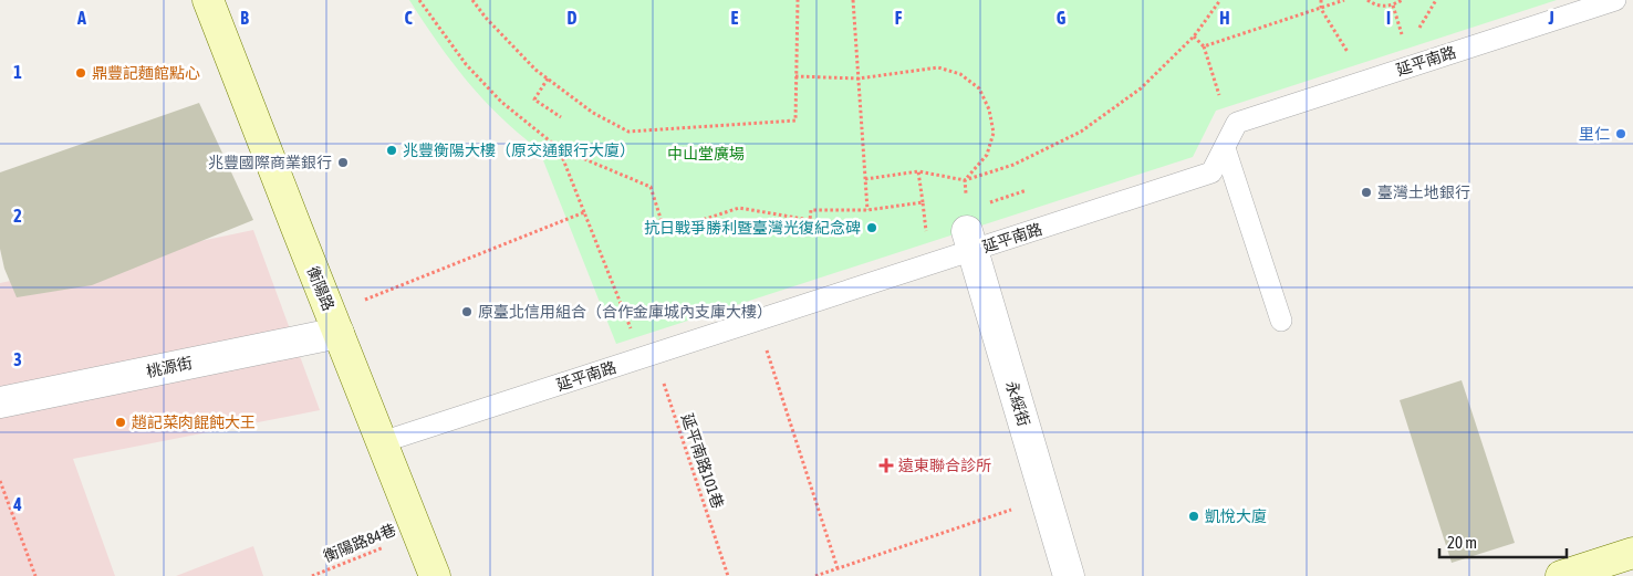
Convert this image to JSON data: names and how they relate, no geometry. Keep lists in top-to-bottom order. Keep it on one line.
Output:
{"streets":{"street":["衡陽路","桃源街","永綏街"],"lane":["延平南路"],"path":["延平南路101巷","衡陽路84巷"]},"crossings":[["延平南路","衡陽路"],["延平南路","永綏街"],["延平南路","延平南路101巷"],["衡陽路","桃源街"],["衡陽路","衡陽路84巷"]],"parks":["中山堂廣場"],"places":{"other":["鼎豐記麵館點心","里仁","兆豐衡陽大樓（原交通銀行大廈）","兆豐國際商業銀行","臺灣土地銀行","抗日戰爭勝利暨臺灣光復紀念碑","原臺北信用組合（合作金庫城內支庫大樓）","趙記菜肉餛飩大王","凱悅大廈"],"health":["遠東聯合診所"]},"scale_bar":"20 m","grid":{"columns":["A","B","C","D","E","F","G","H","I","J"],"rows":["1","2","3","4"]}}
